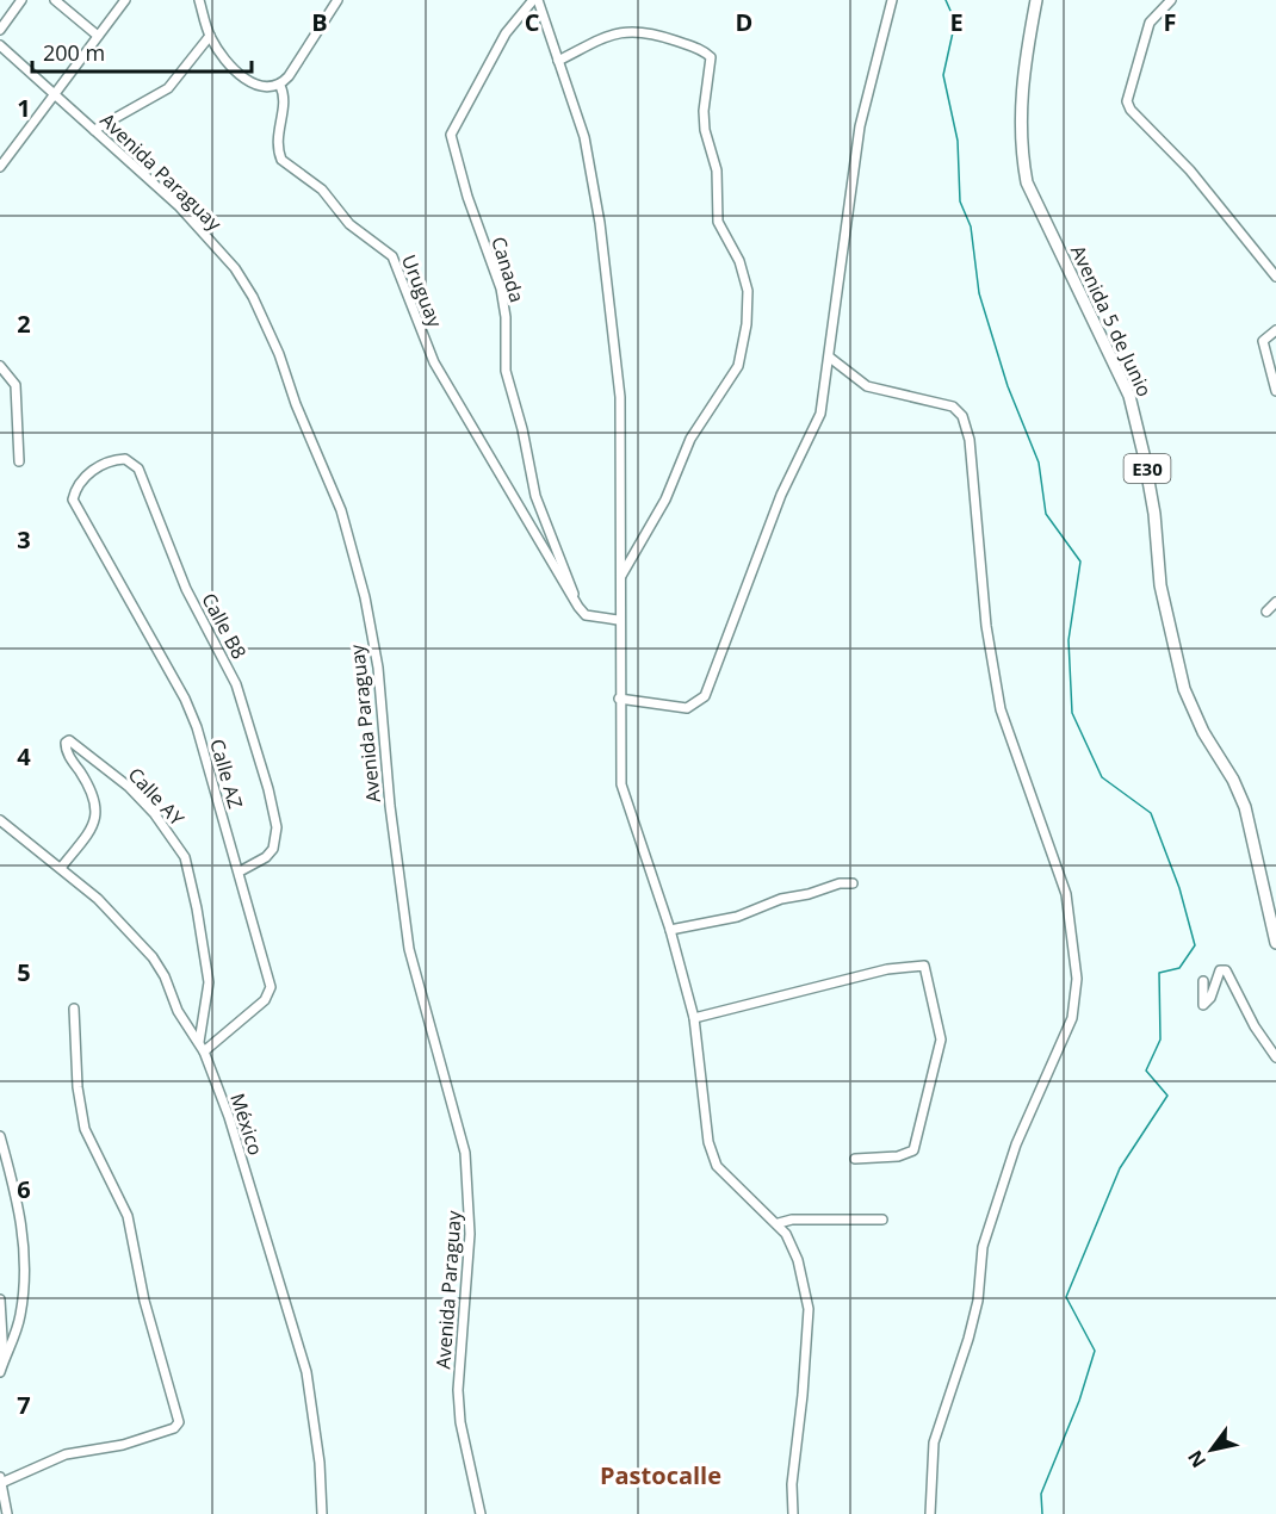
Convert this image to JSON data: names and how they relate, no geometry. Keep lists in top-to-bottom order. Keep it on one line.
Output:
{"streets":{"main road":["Avenida 5 de Junio","E30"],"street":["Avenida Paraguay","Canada","Uruguay","Calle B8","Calle AZ","Calle AY","México"]},"crossings":[["Canada","Uruguay"],["Calle B8","Calle AZ"],["Calle AZ","México"],["Calle AY","México"]],"districts":["Pastocalle"],"scale_bar":"200 m","north":"bottom left","grid":{"columns":["B","C","D","E","F"],"rows":["1","2","3","4","5","6","7"]}}
